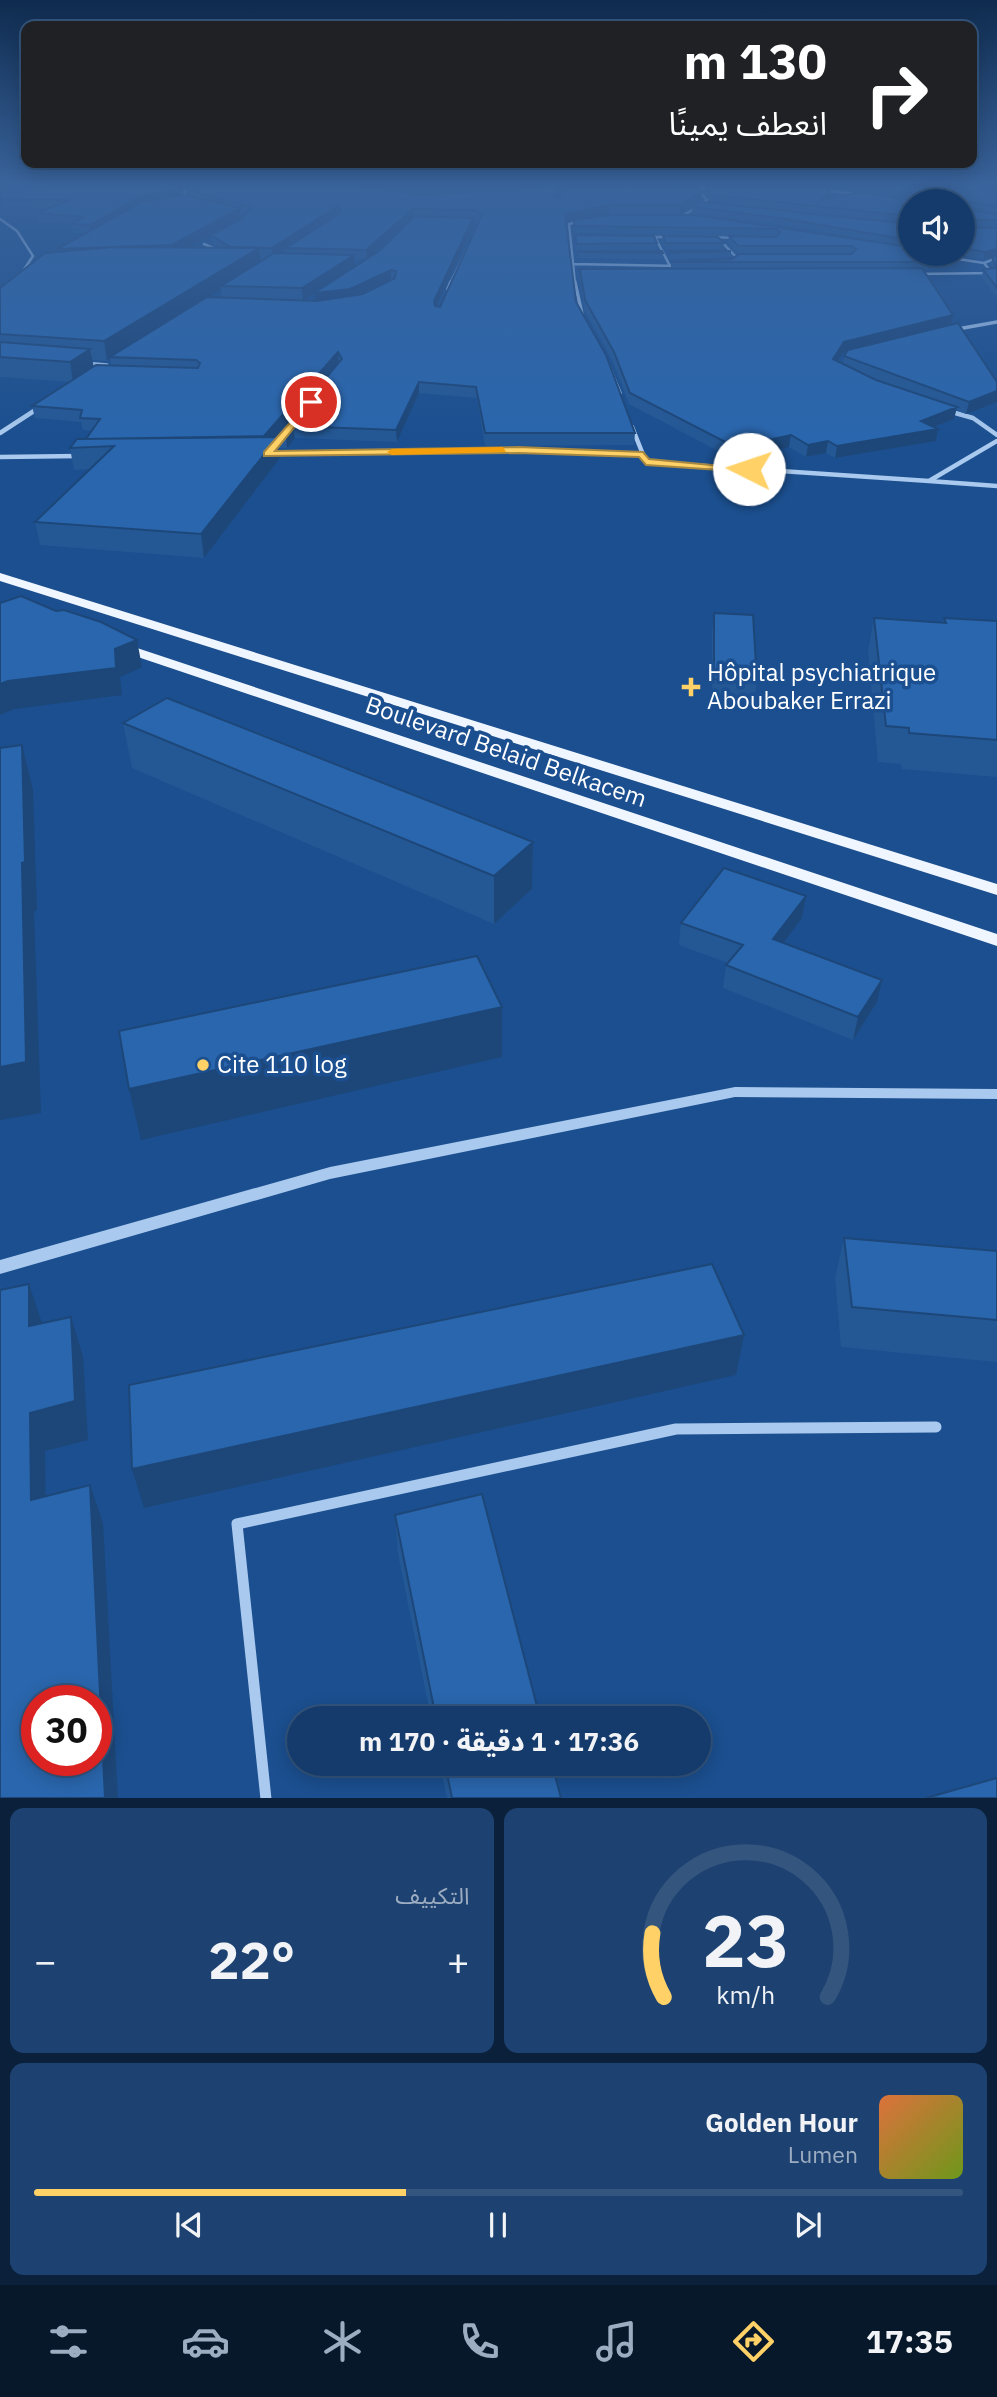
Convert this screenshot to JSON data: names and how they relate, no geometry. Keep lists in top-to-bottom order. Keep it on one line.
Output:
{"streets":{"main road":["Boulevard Belaid Belkacem"]},"places":{"health":["Hôpital psychiatrique Aboubaker Errazi"],"other":["Cite 110 log"]},"page":{"turn":["130 m","انعطف يمينًا"],"limit":"30","trip":"17:36 · 1 دقيقة · 170 m","tile":"التكييف","heat":["−","22°","+"],"song":["Golden Hour","Lumen"],"tabs":"17:35","gauge":["23","km/h"]}}
